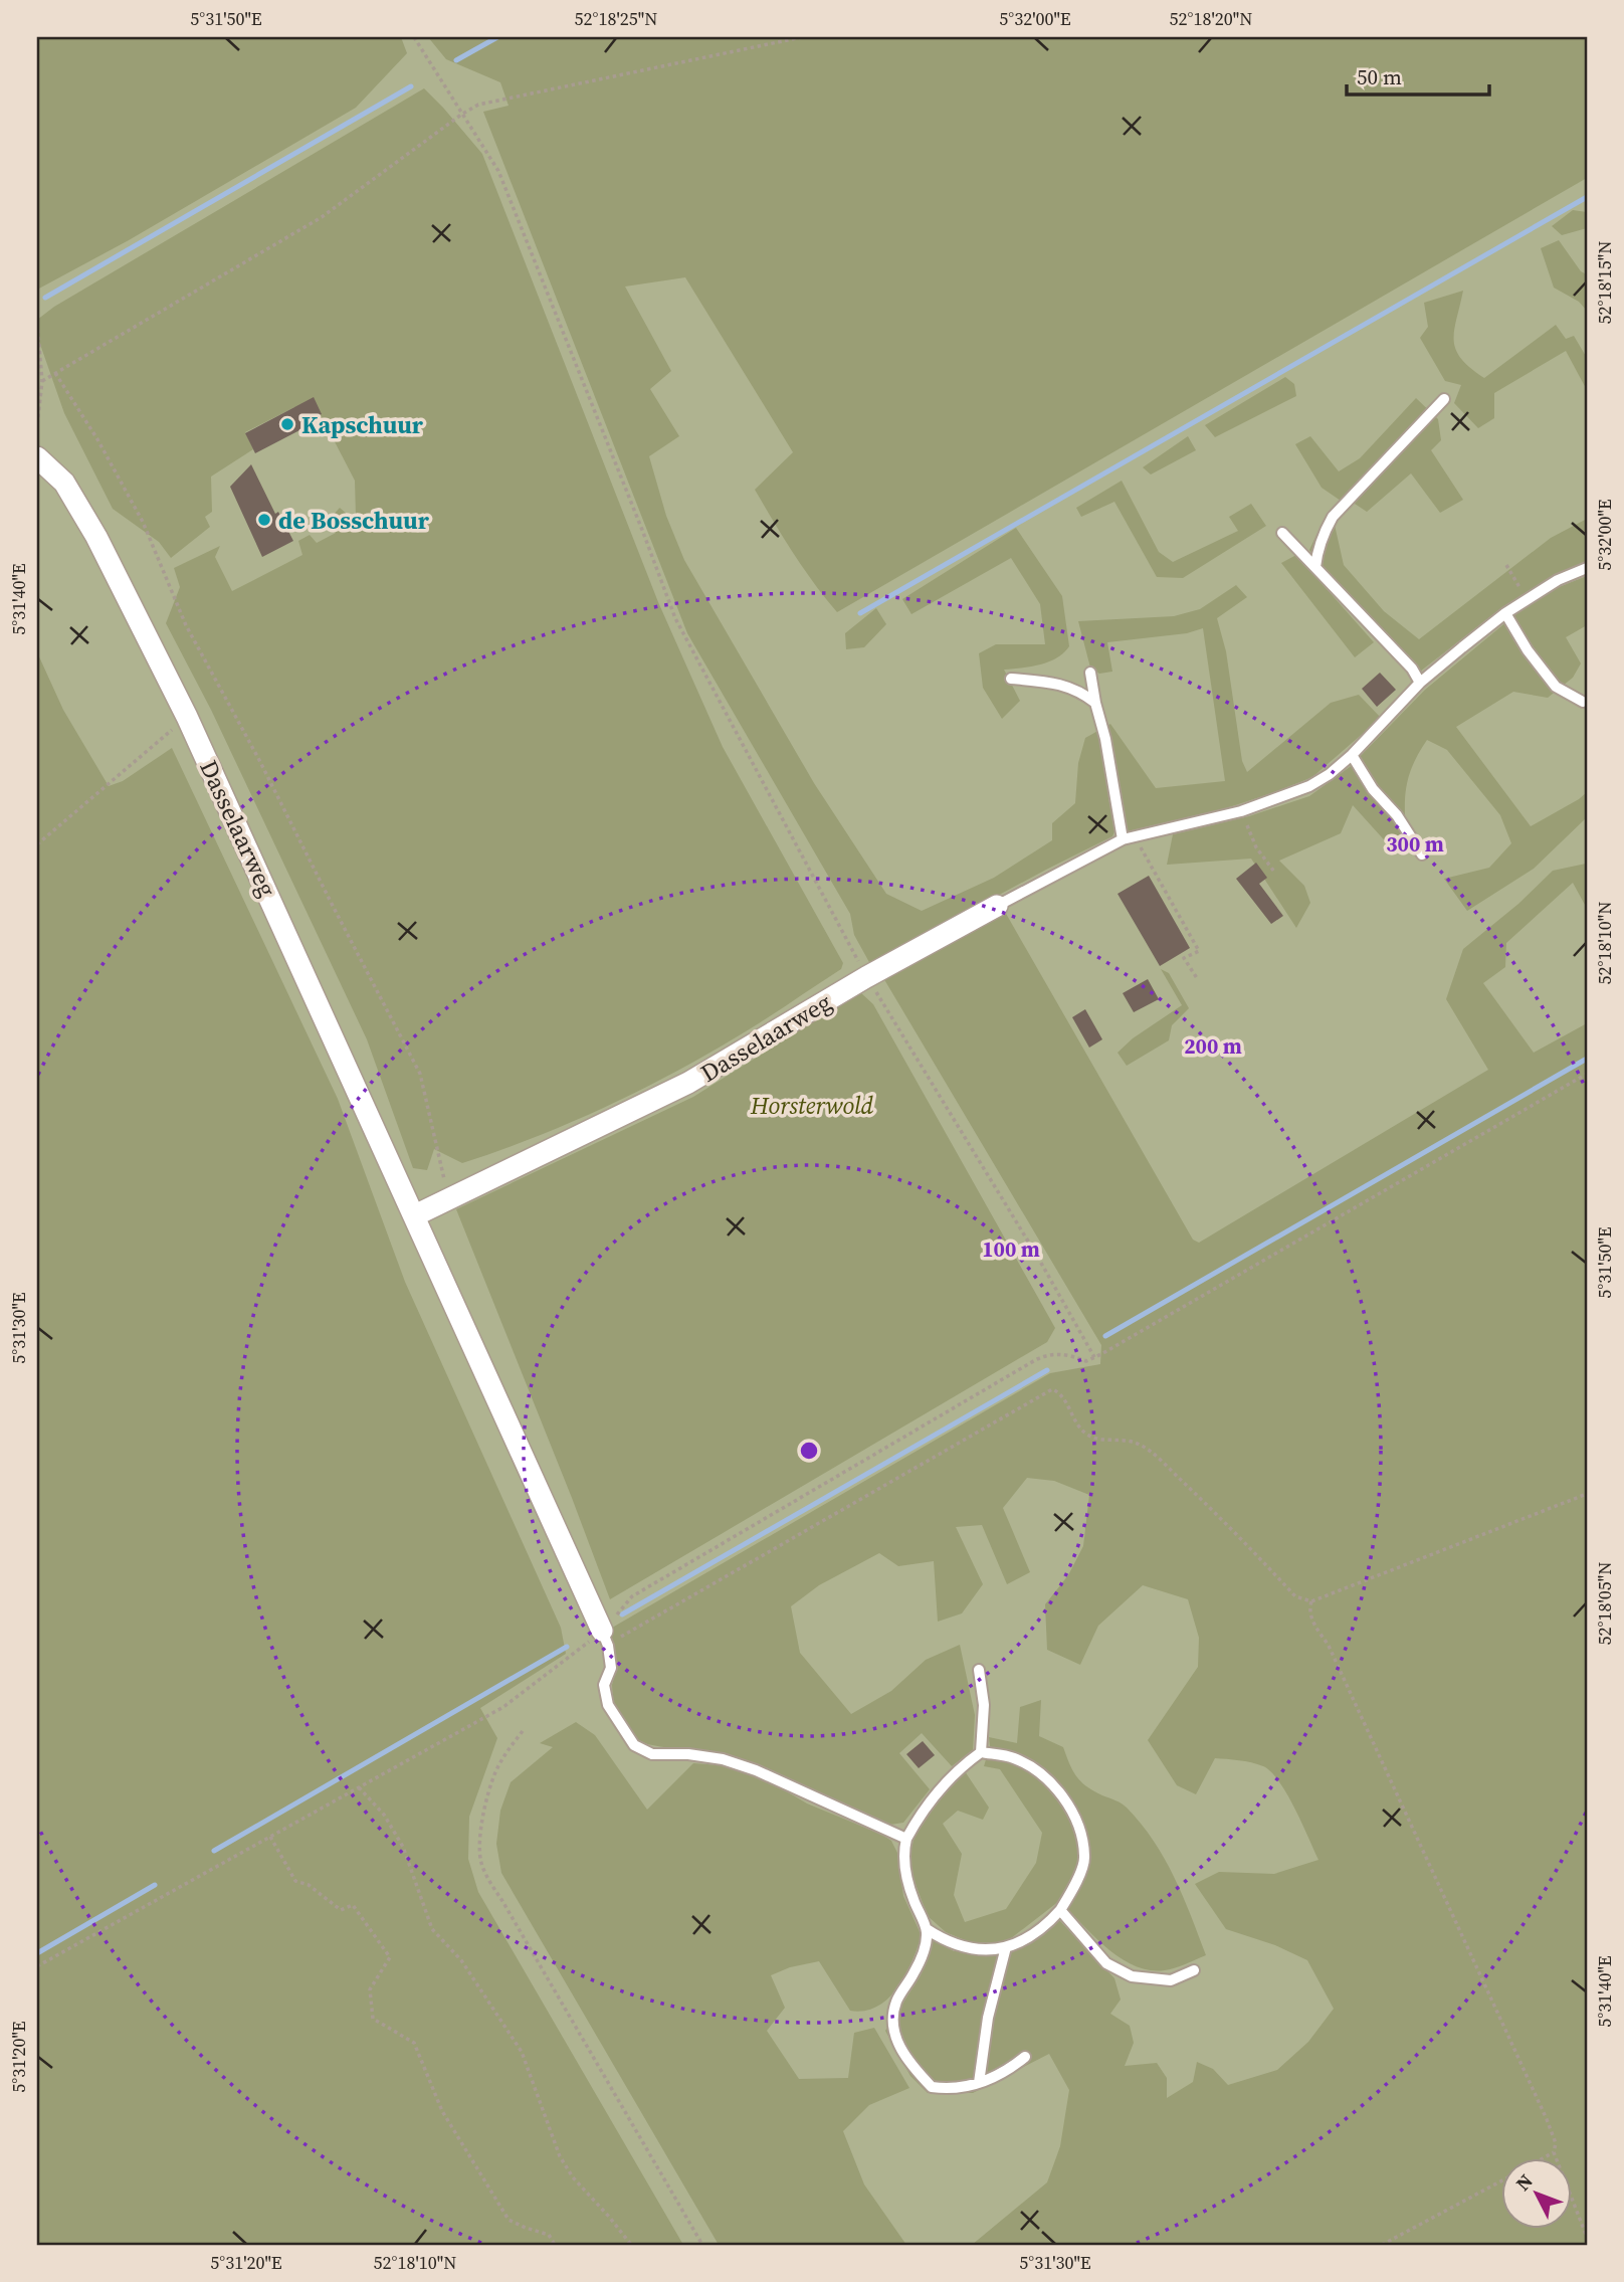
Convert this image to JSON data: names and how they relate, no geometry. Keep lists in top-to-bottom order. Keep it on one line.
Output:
{"streets":{"street":["Dasselaarweg"]},"parks":["Horsterwold"],"places":["Kapschuur","de Bosschuur"],"scale_bar":"50 m","north":"top left","coordinates":["5°31'50\"E","52°18'25\"N","5°32'00\"E","52°18'20\"N","52°18'15\"N","5°31'40\"E","52°18'10\"N","5°31'30\"E","52°18'05\"N","5°31'20\"E"],"rings":["300 m","200 m","100 m"]}
